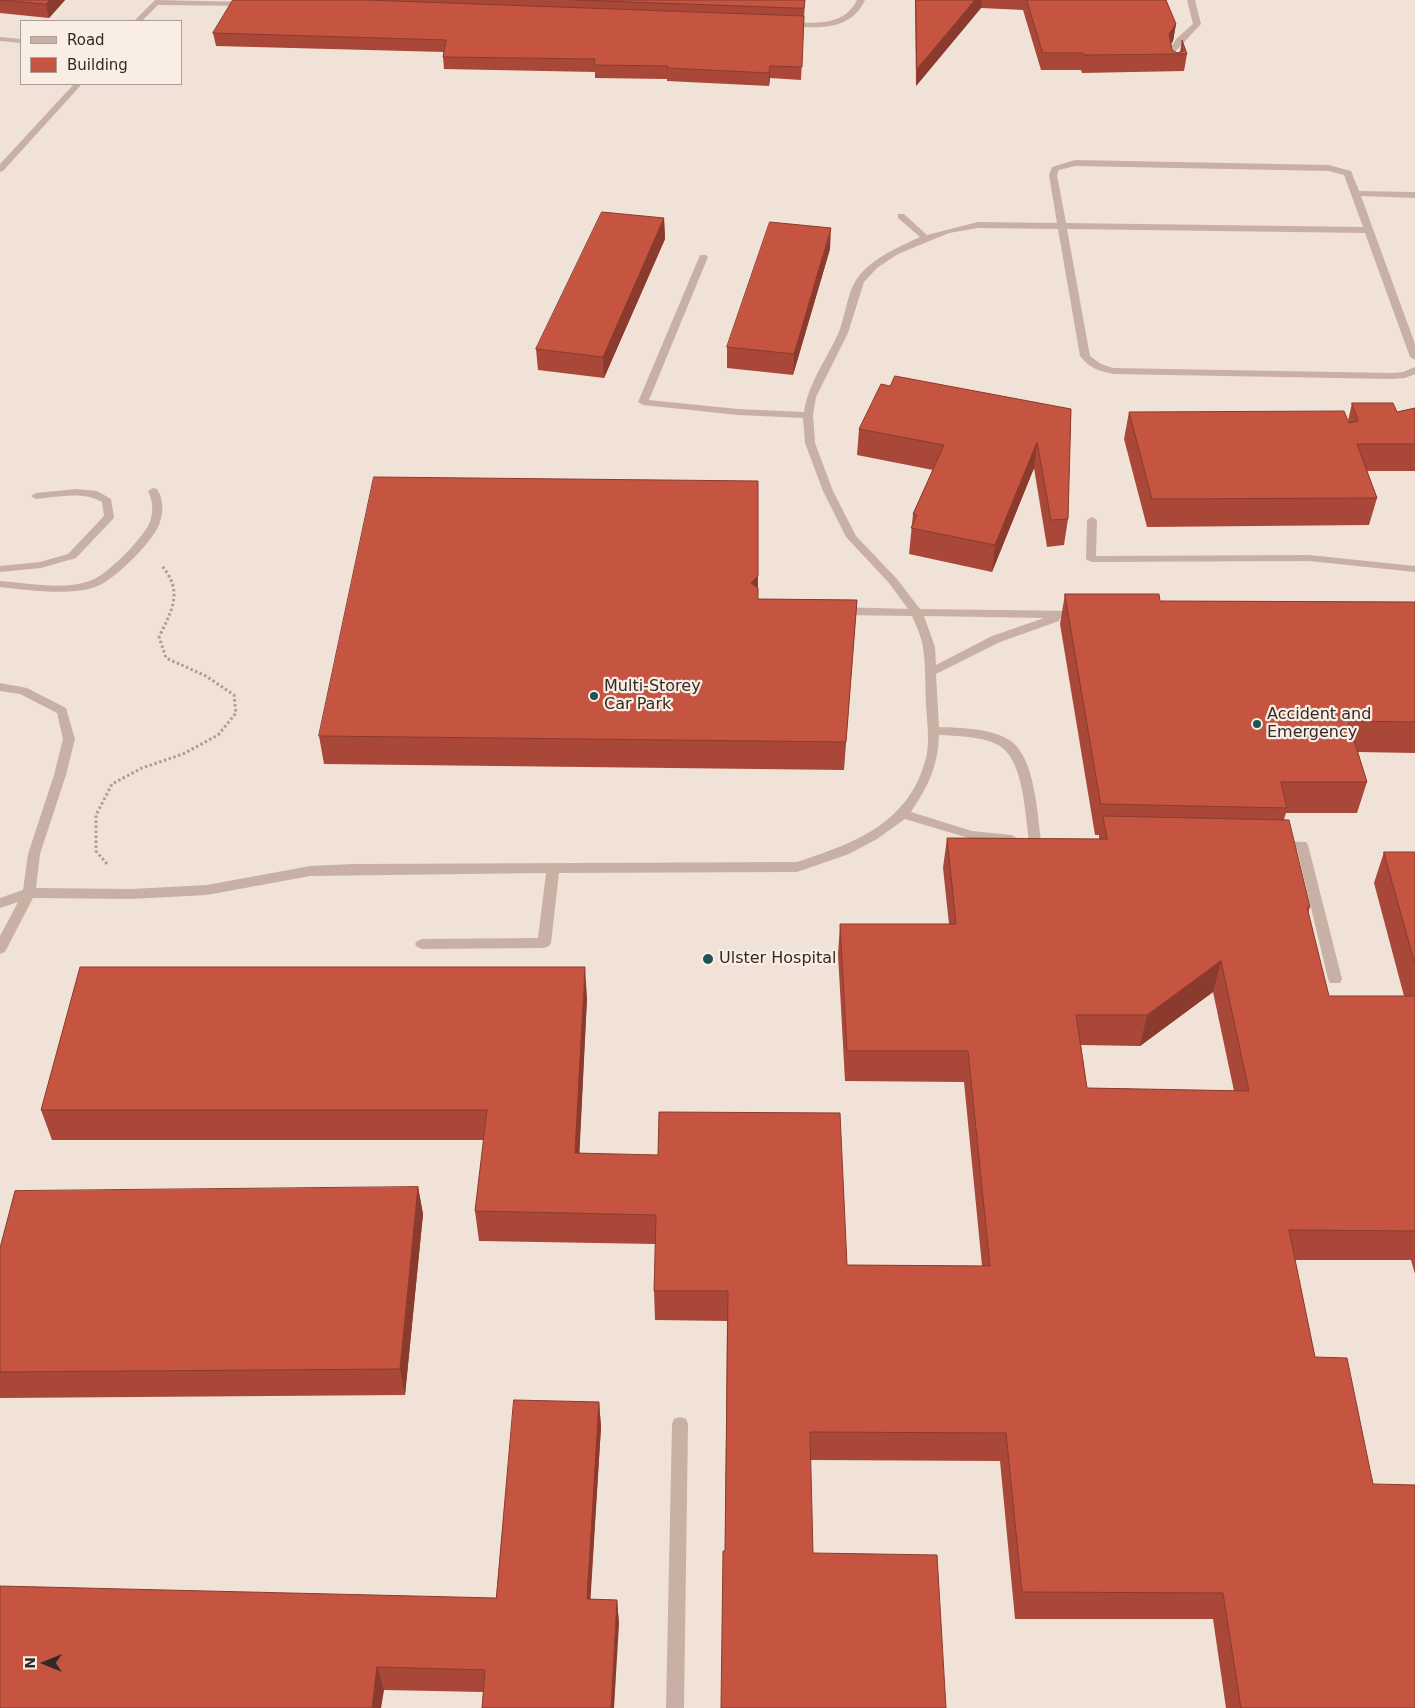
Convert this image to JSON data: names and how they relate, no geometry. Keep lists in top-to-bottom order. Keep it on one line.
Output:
{"places":["Multi-Storey Car Park","Accident and Emergency","Ulster Hospital"],"legend":["Road","Building"],"north":"left"}
